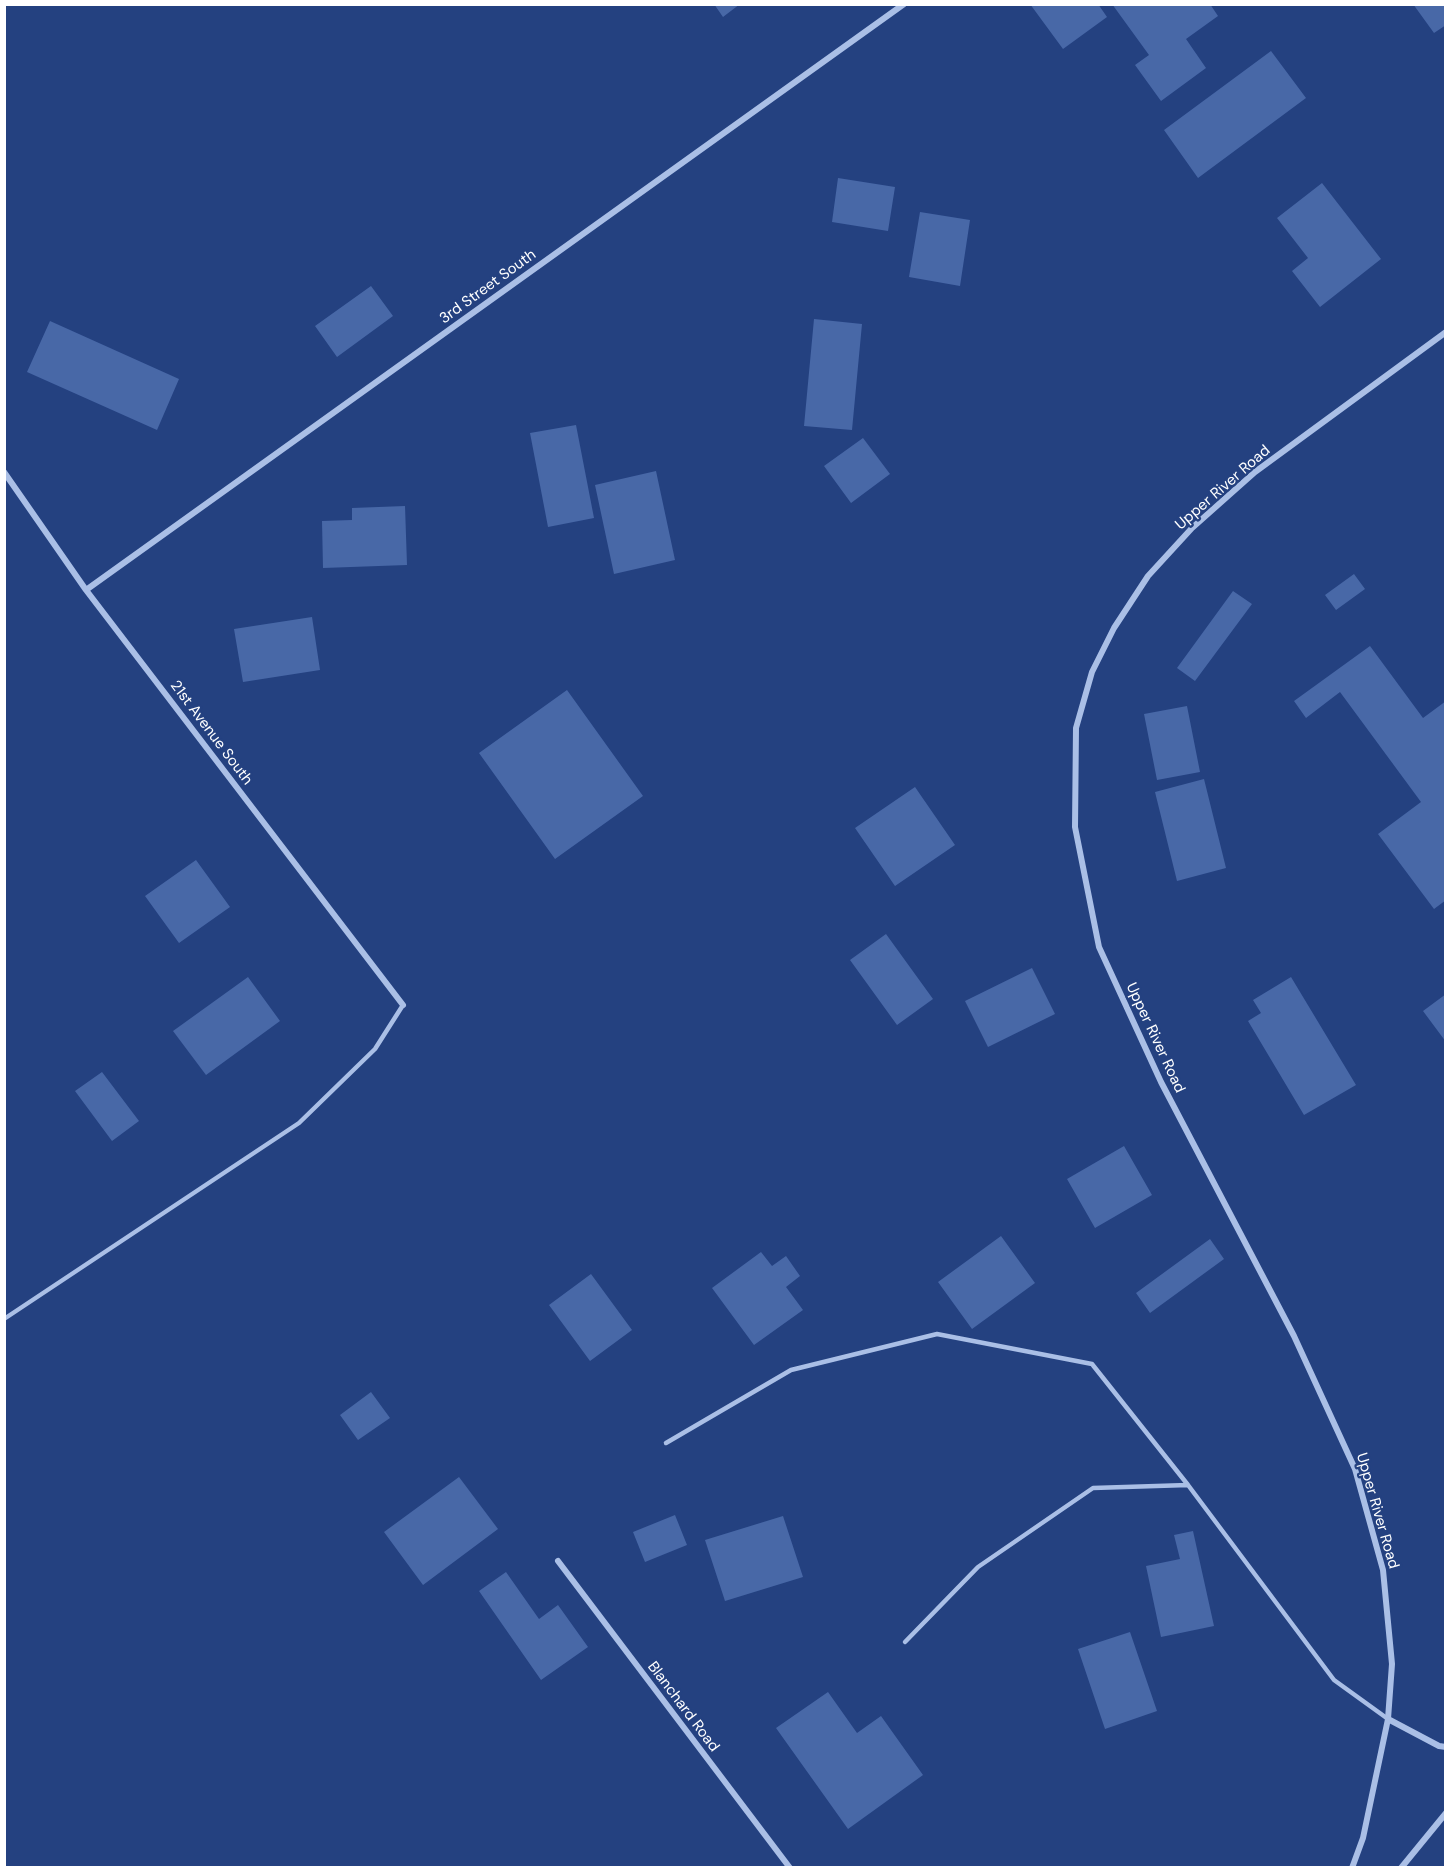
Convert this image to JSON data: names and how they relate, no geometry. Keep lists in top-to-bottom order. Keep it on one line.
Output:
{"streets":{"street":["3rd Street South","Upper River Road","21st Avenue South","Blanchard Road"]},"crossings":[["3rd Street South","21st Avenue South"]]}
